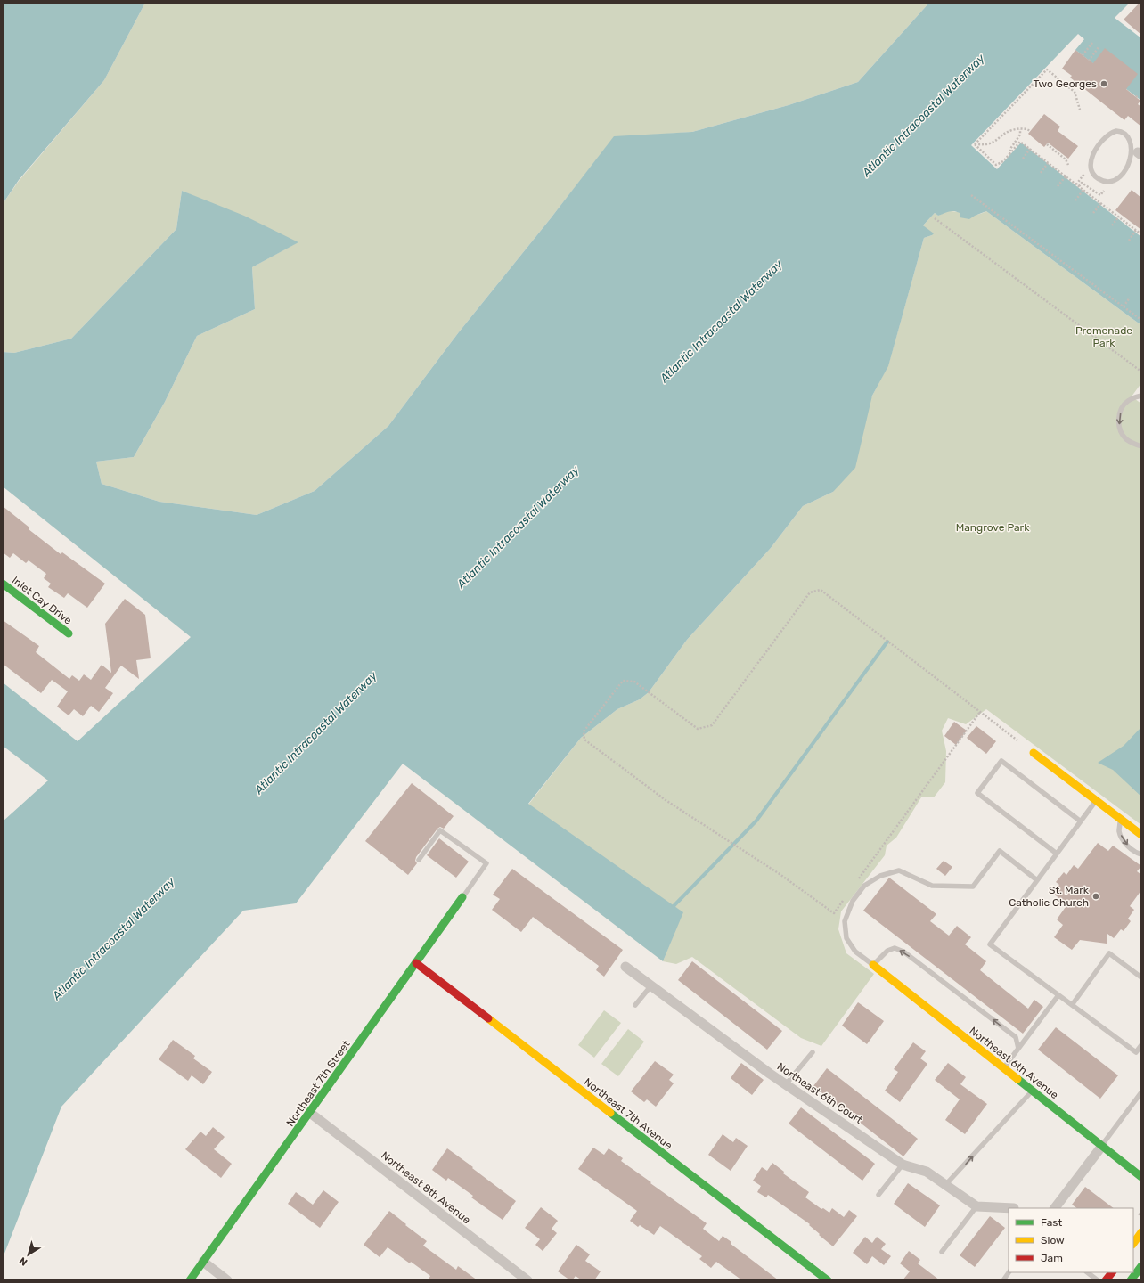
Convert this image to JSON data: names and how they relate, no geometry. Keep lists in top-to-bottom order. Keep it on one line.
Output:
{"streets":{"street":["Inlet Cay Drive","Northeast 6th Avenue","Northeast 7th Street","Northeast 6th Court","Northeast 7th Avenue","Northeast 8th Avenue"]},"crossings":[["Northeast 7th Street","Northeast 7th Avenue"],["Northeast 7th Street","Northeast 8th Avenue"]],"water":["Atlantic Intracoastal Waterway"],"parks":["Promenade Park","Mangrove Park"],"places":["Two Georges","St. Mark Catholic Church"],"legend":["Fast","Slow","Jam"],"north":"bottom left"}
